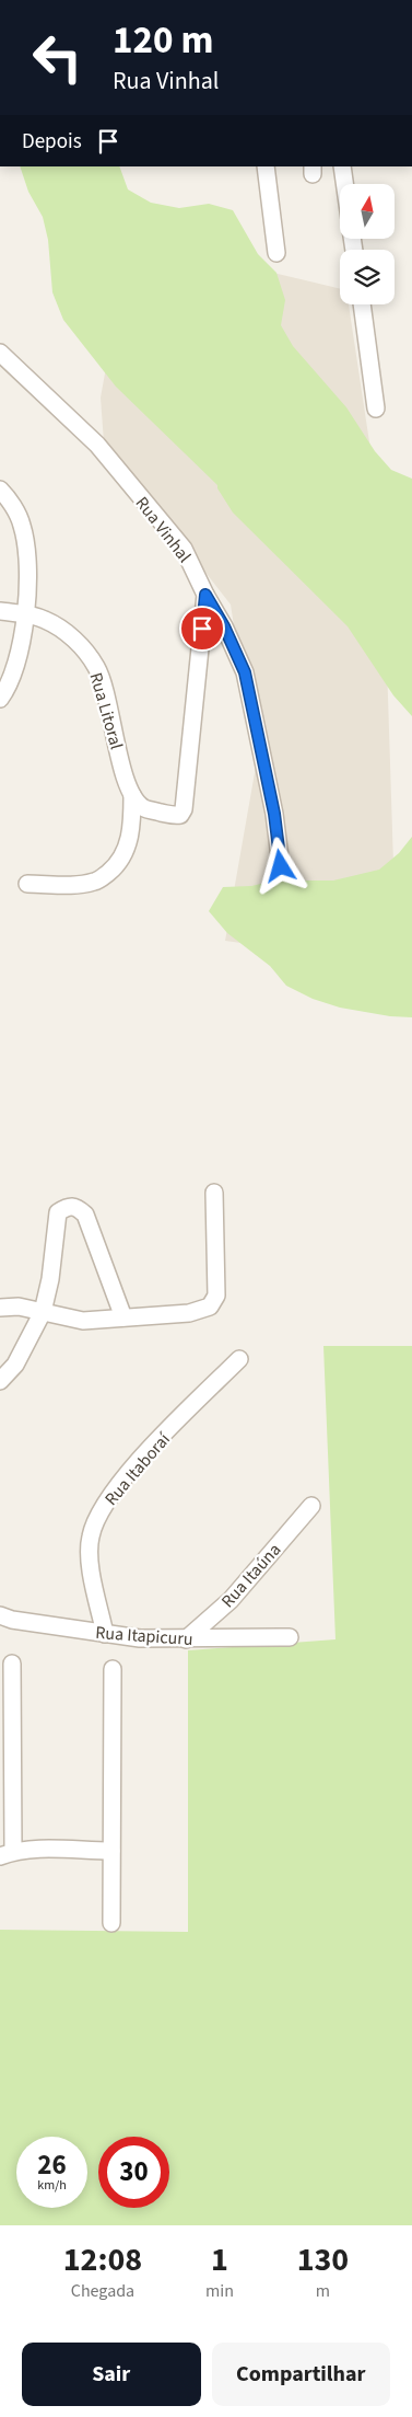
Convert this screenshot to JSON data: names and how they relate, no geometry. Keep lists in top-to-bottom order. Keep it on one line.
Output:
{"streets":{"street":["Rua Vinhal","Rua Litoral","Rua Itaboraí","Rua Itaúna","Rua Itapicuru"]},"crossings":[["Rua Itaboraí","Rua Itapicuru"],["Rua Itaúna","Rua Itapicuru"]],"north":"top","page":{"turn":["120 m","Rua Vinhal"],"then":"Depois","speed":"26 km/h","limit":"30","eta":["12:08","Chegada","1","min","130","m"],"buttons":["Sair","Compartilhar"]}}
